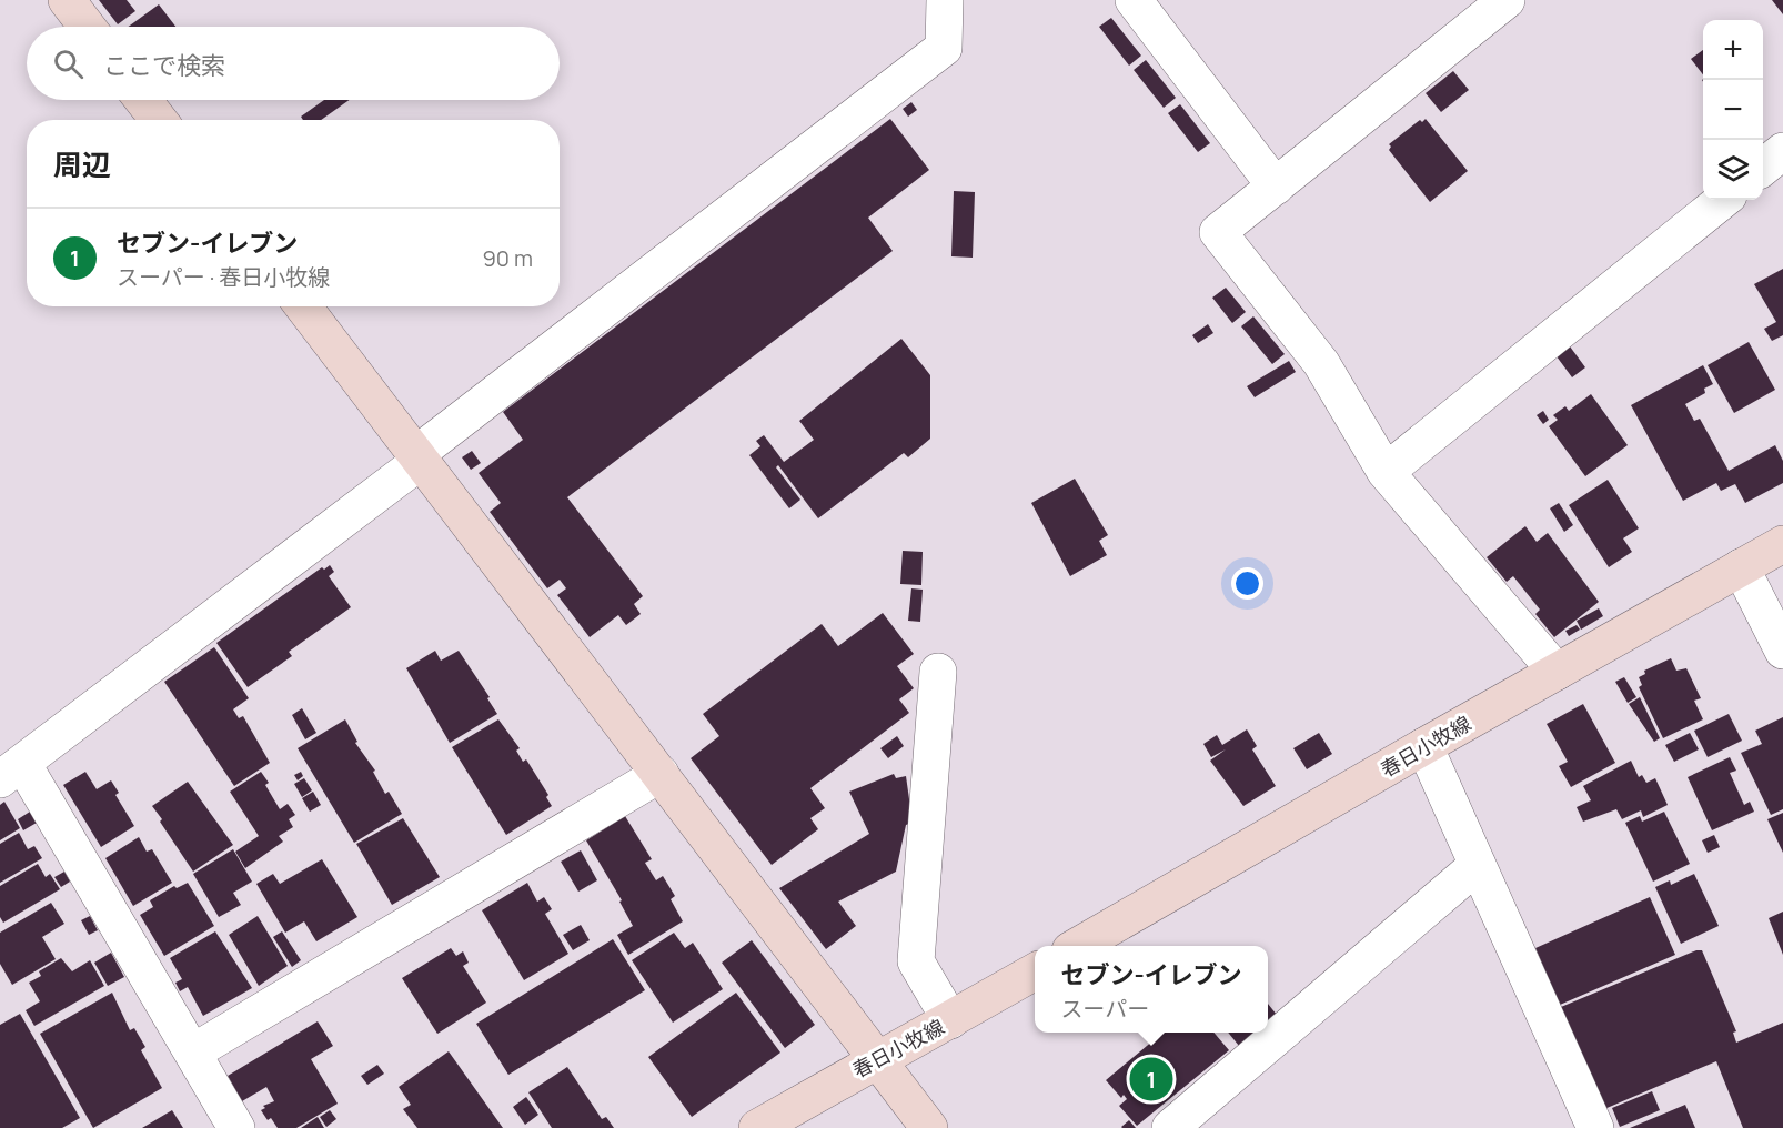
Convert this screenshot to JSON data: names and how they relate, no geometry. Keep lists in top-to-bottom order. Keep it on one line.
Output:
{"streets":{"main road":["春日小牧線"]},"page":{"map_buttons":["+","−"],"search":"ここで検索","heading":"周辺","list":[{"mark":"1","name":"セブン-イレブン","note":"スーパー · 春日小牧線","value":"90 m"}],"popup":["セブン-イレブン","スーパー"],"pins":"1"}}
